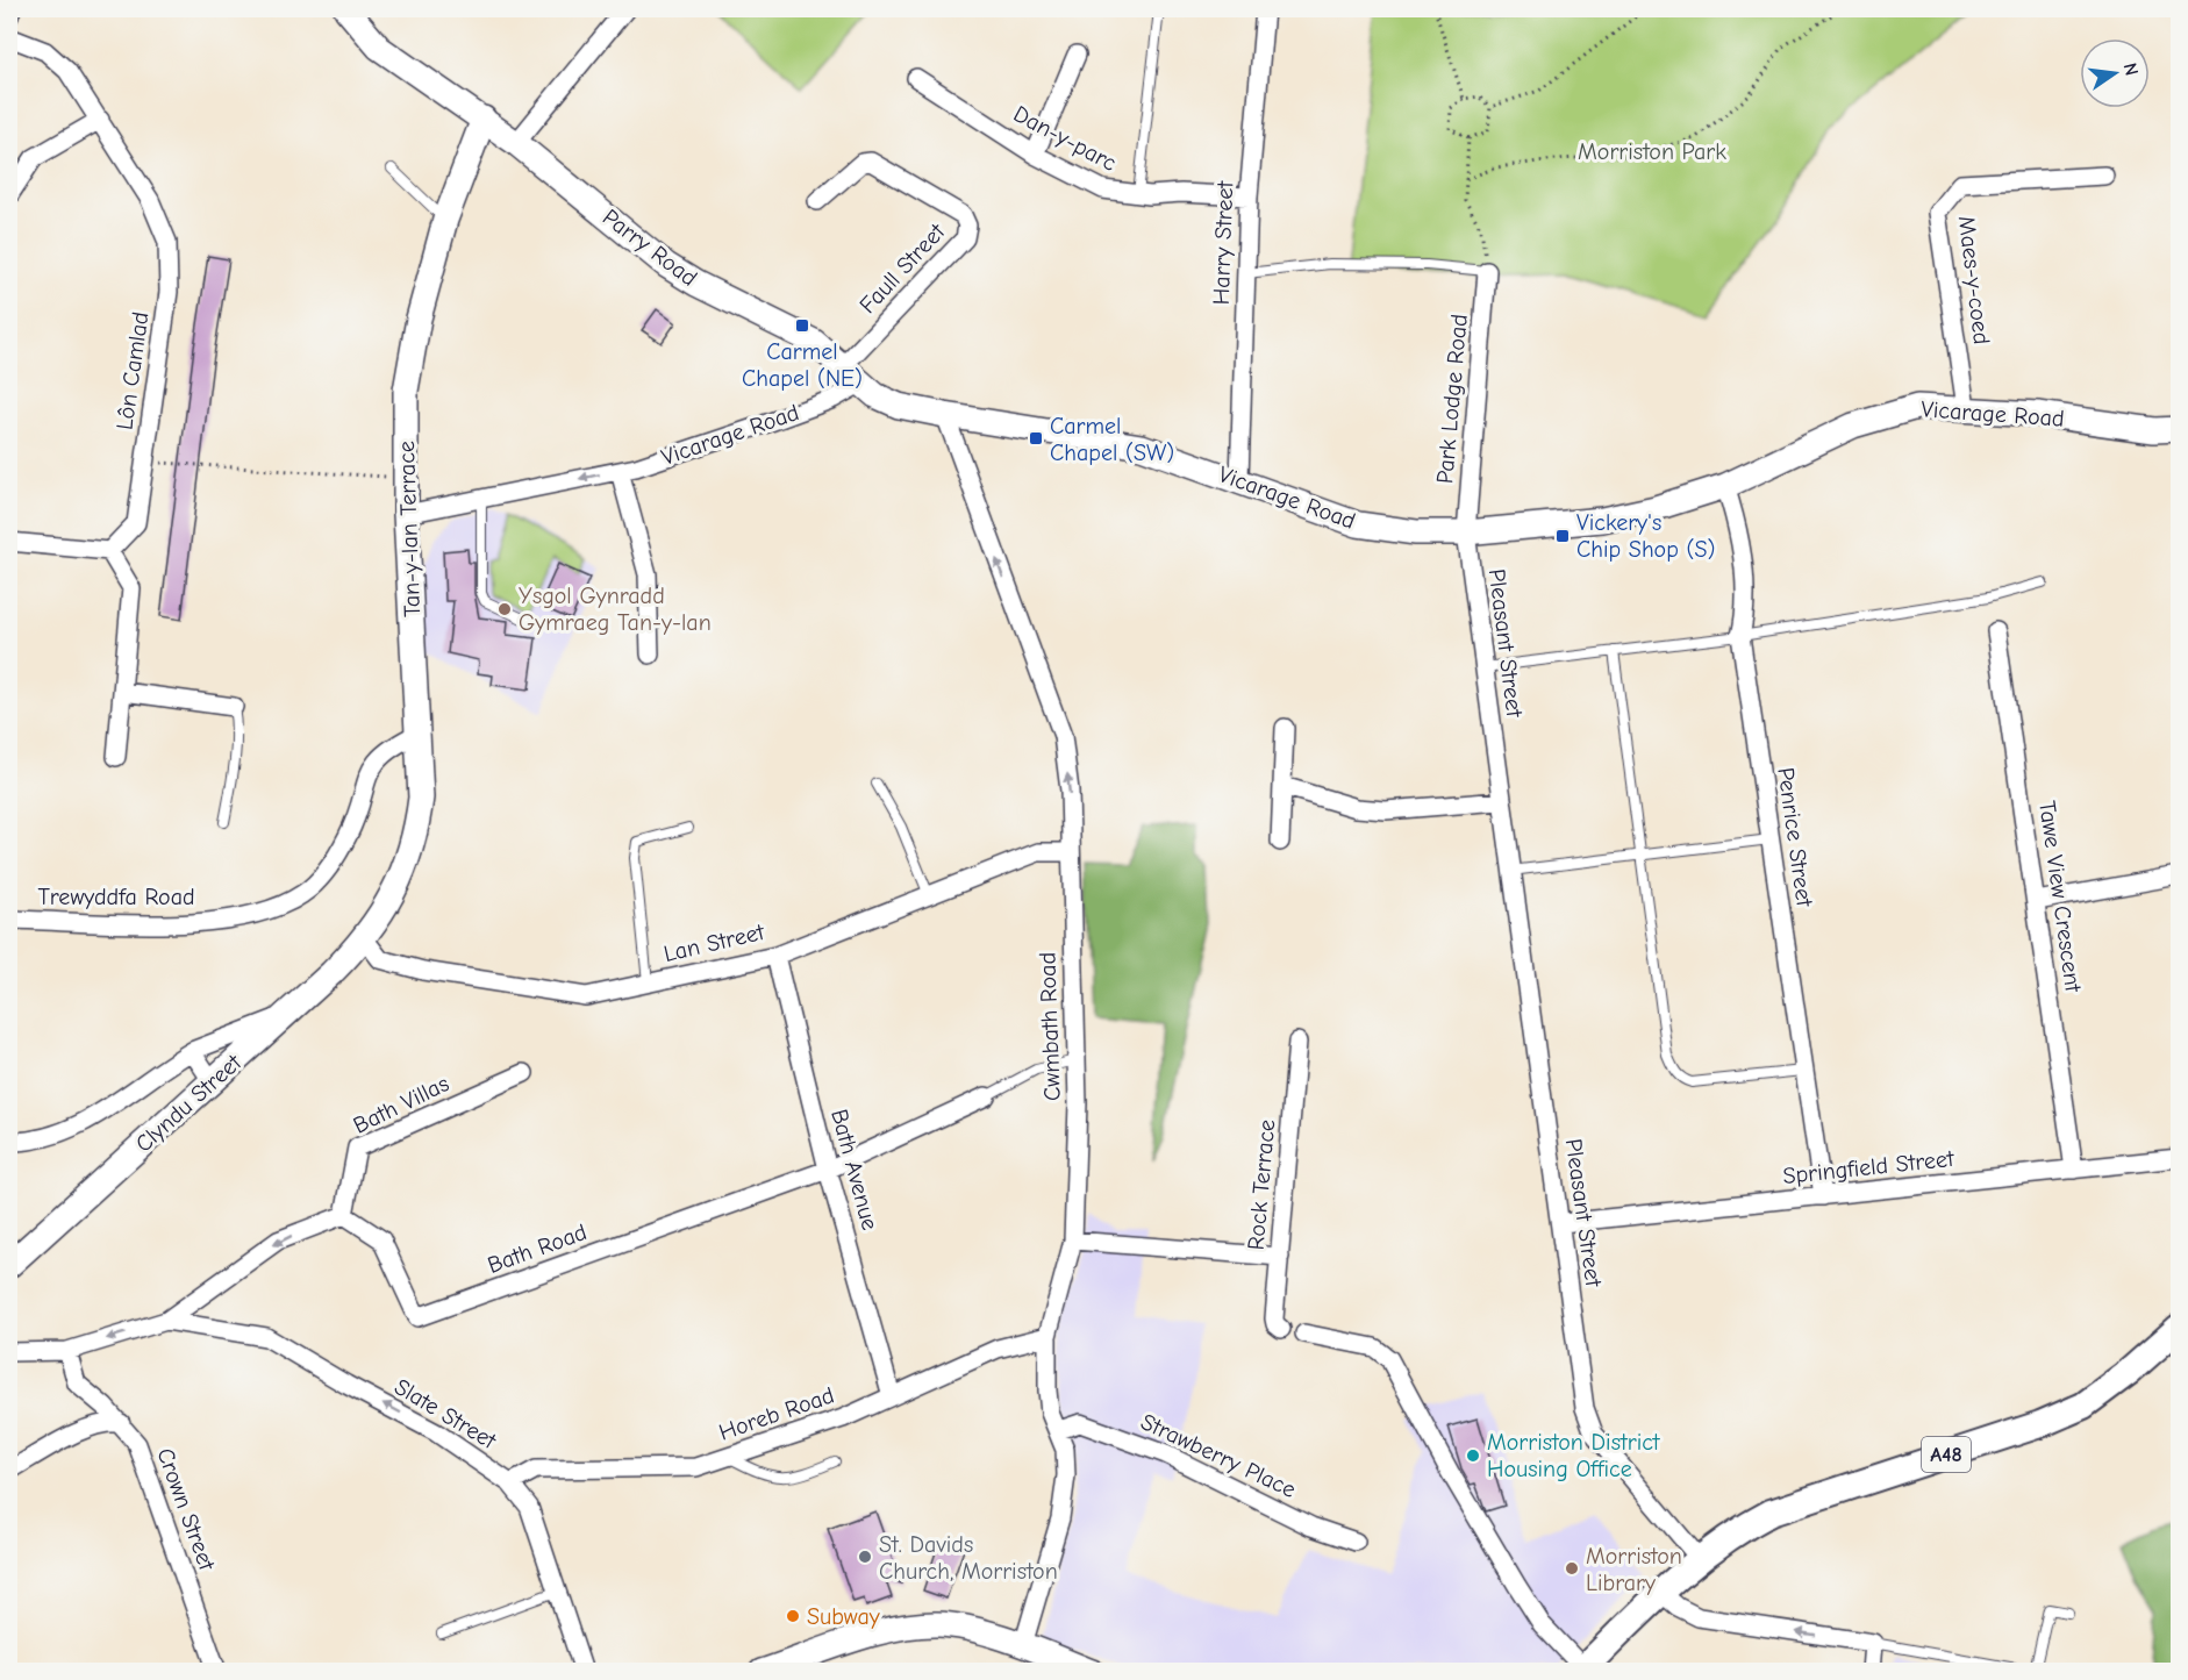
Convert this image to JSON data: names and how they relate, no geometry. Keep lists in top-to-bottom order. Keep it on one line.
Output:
{"streets":{"main road":["A48"],"street":["Dan-y-parc","Harry Street","Parry Road","Faull Street","Maes-y-coed","Lôn Camlad","Park Lodge Road","Vicarage Road","Tan-y-lan Terrace","Pleasant Street","Penrice Street","Trewyddfa Road","Tawe View Crescent","Lan Street","Cwmbath Road","Clyndu Street","Bath Villas","Springfield Street","Bath Avenue","Rock Terrace","Bath Road","Slate Street","Horeb Road","Strawberry Place","Crown Street"]},"crossings":[["Dan-y-parc","Harry Street"],["Harry Street","Vicarage Road"],["Parry Road","Faull Street"],["Parry Road","Vicarage Road"],["Parry Road","Tan-y-lan Terrace"],["Faull Street","Vicarage Road"],["Maes-y-coed","Vicarage Road"],["Park Lodge Road","Vicarage Road"],["Park Lodge Road","Pleasant Street"],["Vicarage Road","Tan-y-lan Terrace"],["Vicarage Road","Pleasant Street"],["Vicarage Road","Penrice Street"],["Vicarage Road","Cwmbath Road"],["Tan-y-lan Terrace","Trewyddfa Road"],["Tan-y-lan Terrace","Lan Street"],["Tan-y-lan Terrace","Clyndu Street"],["Pleasant Street","Springfield Street"],["Pleasant Street","A48"],["Penrice Street","Springfield Street"],["Tawe View Crescent","Springfield Street"],["Lan Street","Cwmbath Road"],["Lan Street","Clyndu Street"],["Lan Street","Bath Avenue"],["Cwmbath Road","Horeb Road"],["Cwmbath Road","Strawberry Place"],["Bath Villas","Bath Road"],["Bath Avenue","Bath Road"],["Bath Avenue","Horeb Road"],["Slate Street","Horeb Road"]],"one_way":["Cwmbath Road","Slate Street"],"parks":["Morriston Park"],"places":{"transit":["Carmel Chapel (NE)","Carmel Chapel (SW)","Vickery's Chip Shop (S)"],"other":["Ysgol Gynradd Gymraeg Tan-y-lan","Morriston District Housing Office","St. Davids Church, Morriston","Morriston Library","Subway"]},"north":"right"}
